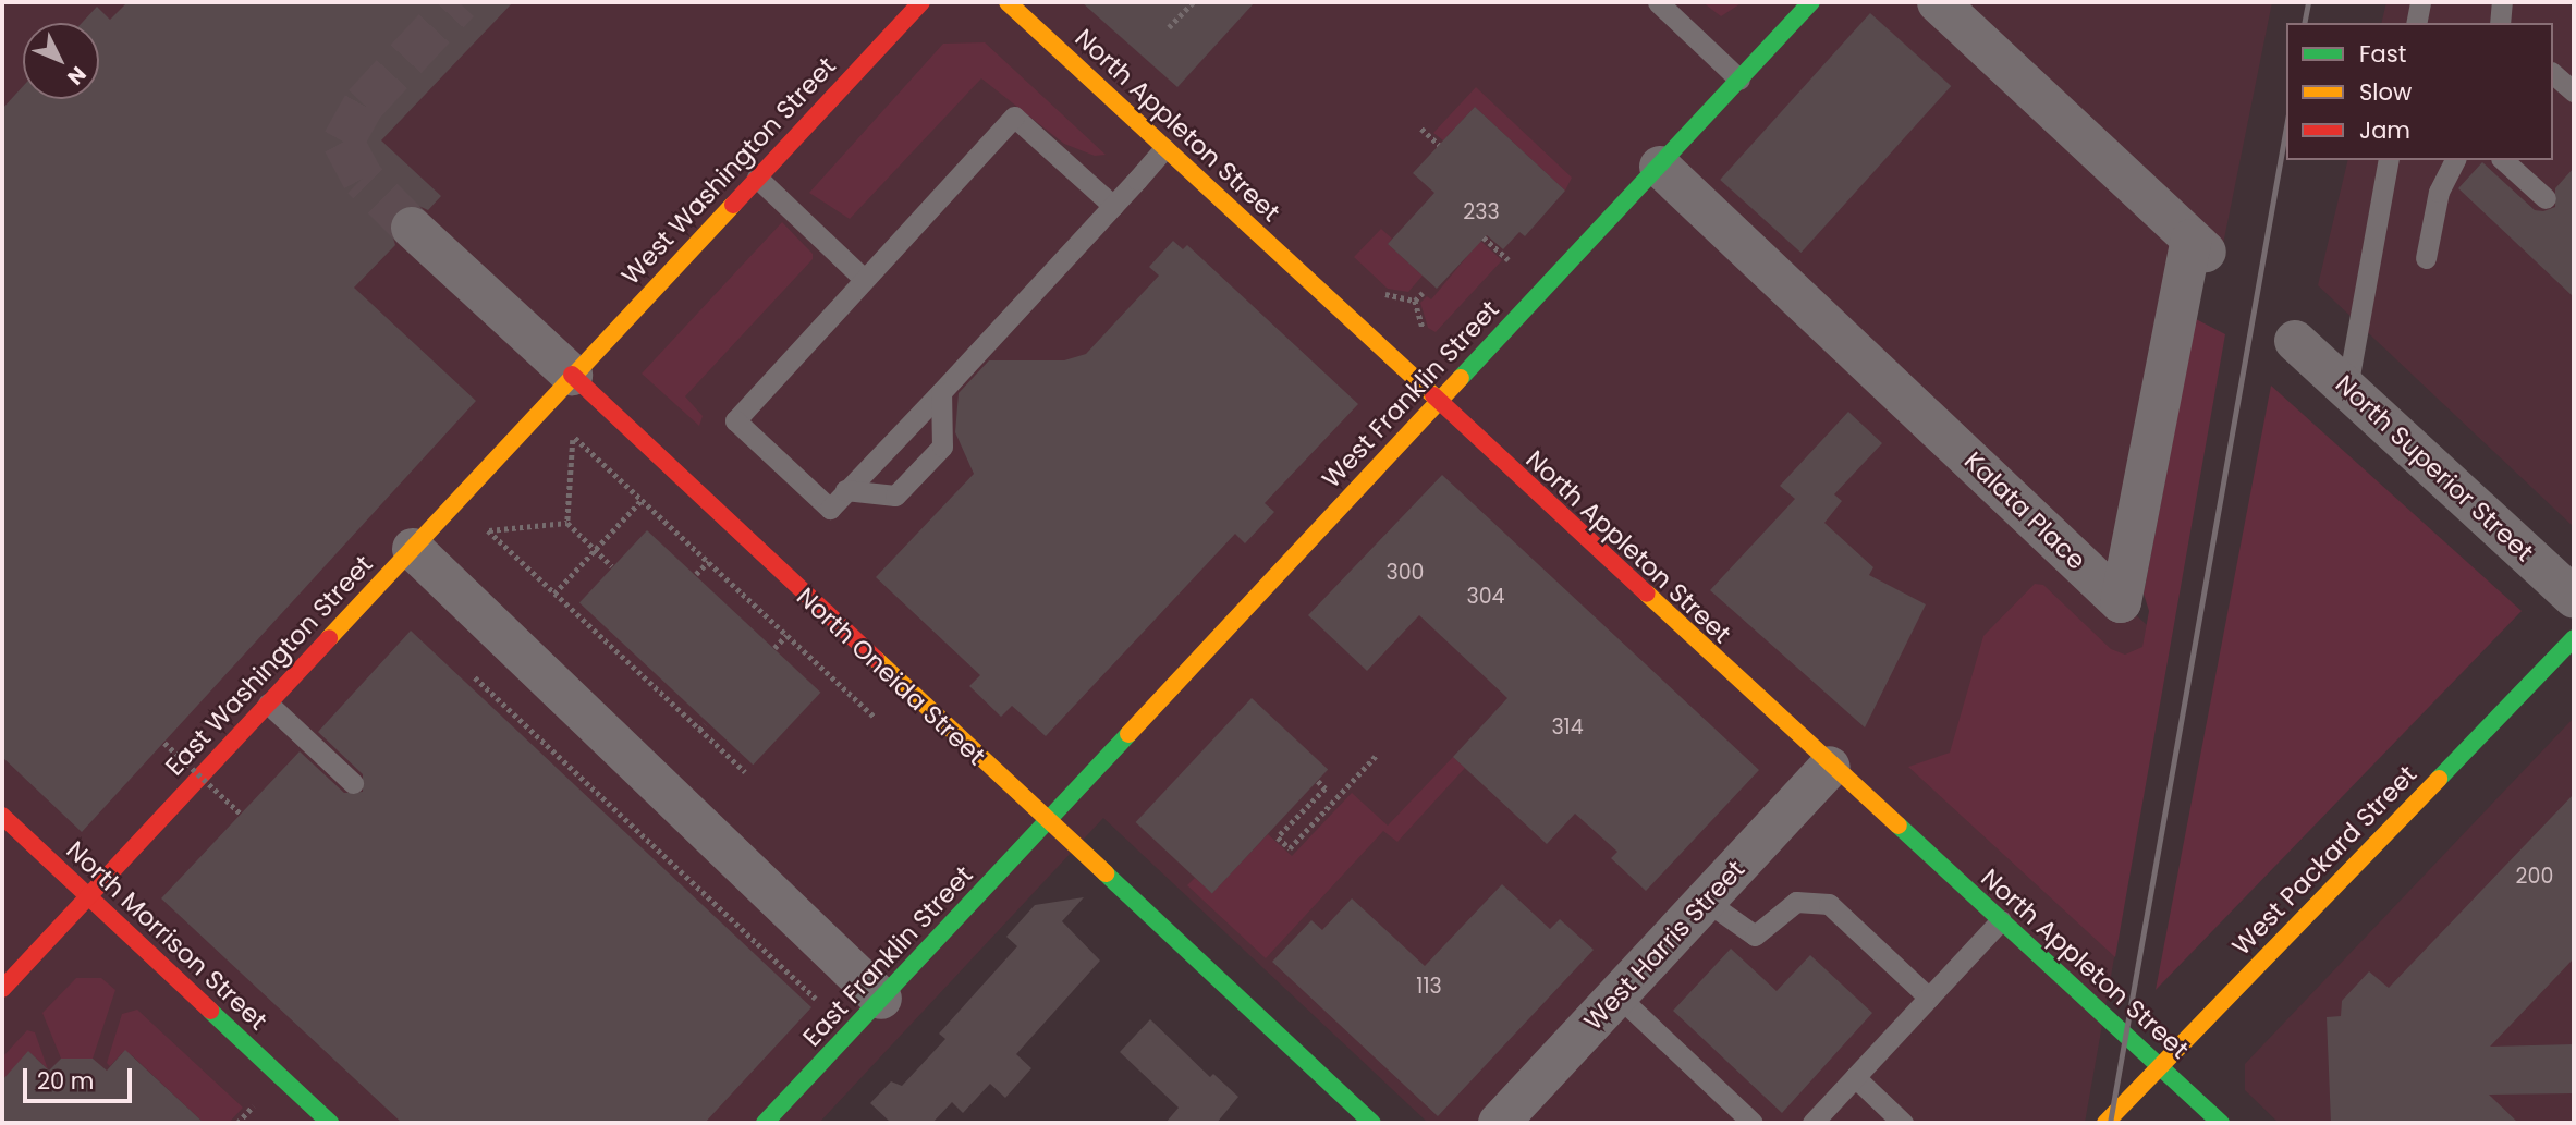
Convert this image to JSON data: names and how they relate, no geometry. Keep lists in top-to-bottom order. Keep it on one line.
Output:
{"streets":{"street":["North Appleton Street","West Washington Street","West Franklin Street","North Superior Street","Kalata Place","East Washington Street","North Oneida Street","West Packard Street","North Morrison Street","West Harris Street","East Franklin Street"]},"crossings":[["North Appleton Street","West Franklin Street"],["North Appleton Street","West Packard Street"],["North Appleton Street","West Harris Street"],["West Washington Street","East Washington Street"],["West Washington Street","North Oneida Street"],["West Franklin Street","Kalata Place"],["West Franklin Street","North Oneida Street"],["West Franklin Street","East Franklin Street"],["East Washington Street","North Oneida Street"],["East Washington Street","North Morrison Street"],["North Oneida Street","East Franklin Street"]],"house_numbers":["233","300","304","314","200","113"],"legend":["Fast","Slow","Jam"],"scale_bar":"20 m","north":"bottom right"}
